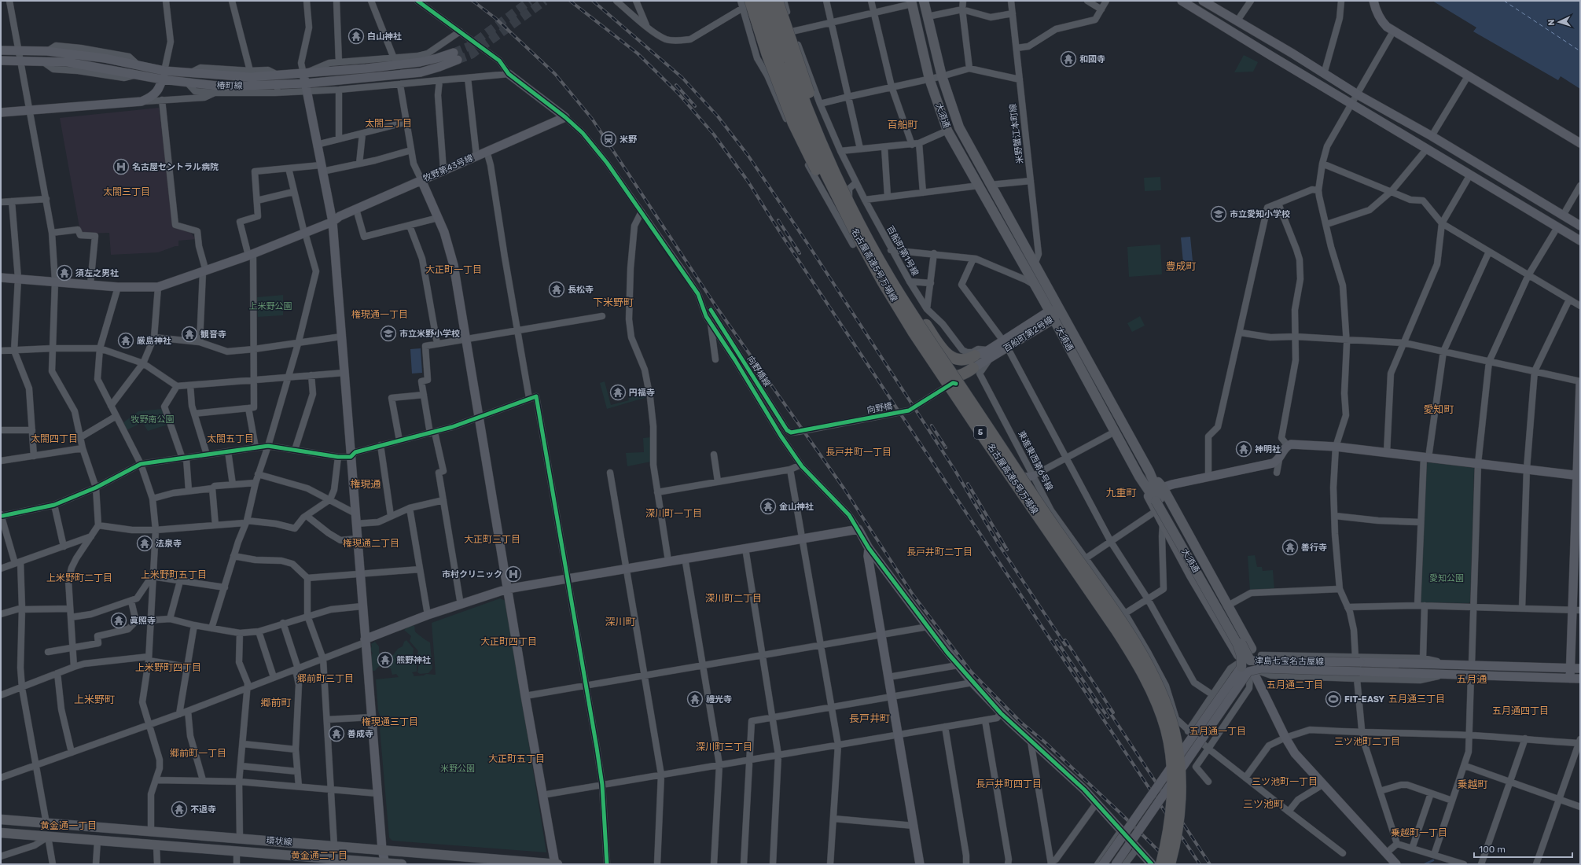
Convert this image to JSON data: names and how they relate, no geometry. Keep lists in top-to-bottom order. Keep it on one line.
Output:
{"streets":{"highway":["名古屋高速5号万場線","5"],"main road":["大須通","環状線"],"street":["椿町線","米野蟹江本町線","牧野第43号線","百船町第1号線","百船町第2号線","向野橋線","向野橋","東進東西第6号線","津島七宝名古屋線"]},"crossings":[["大須通","米野蟹江本町線"],["大須通","百船町第2号線"],["大須通","津島七宝名古屋線"],["百船町第2号線","東進東西第6号線"],["向野橋線","向野橋"]],"districts":["太閤二丁目","百船町","太閤三丁目","豊成町","大正町一丁目","下米野町","権現通一丁目","愛知町","太閤四丁目","太閤五丁目","長戸井町一丁目","権現通","九重町","深川町一丁目","大正町三丁目","権現通二丁目","長戸井町二丁目","上米野町五丁目","上米野町二丁目","深川町二丁目","深川町","大正町四丁目","上米野町四丁目","郷前町三丁目","五月通","五月通二丁目","上米野町","五月通三丁目","郷前町","五月通四丁目","長戸井町","権現通三丁目","五月通一丁目","三ツ池町二丁目","深川町三丁目","郷前町一丁目","大正町五丁目","三ツ池町一丁目","長戸井町四丁目","乗越町","三ツ池町","黄金通一丁目","乗越町一丁目","黄金通二丁目"],"parks":["上米野公園","牧野南公園","愛知公園","米野公園"],"places":{"temple":["白山神社","和國寺","須左之男社","長松寺","観音寺","厳島神社","円福寺","神明社","金山神社","法泉寺","善行寺","眞照寺","熊野神社","禮光寺","善成寺","不退寺"],"station":["米野"],"hospital":["名古屋セントラル病院","市村クリニック"],"school or university":["市立愛知小学校","市立米野小学校"],"sports":["FIT-EASY"]},"scale_bar":"100 m","north":"left"}
